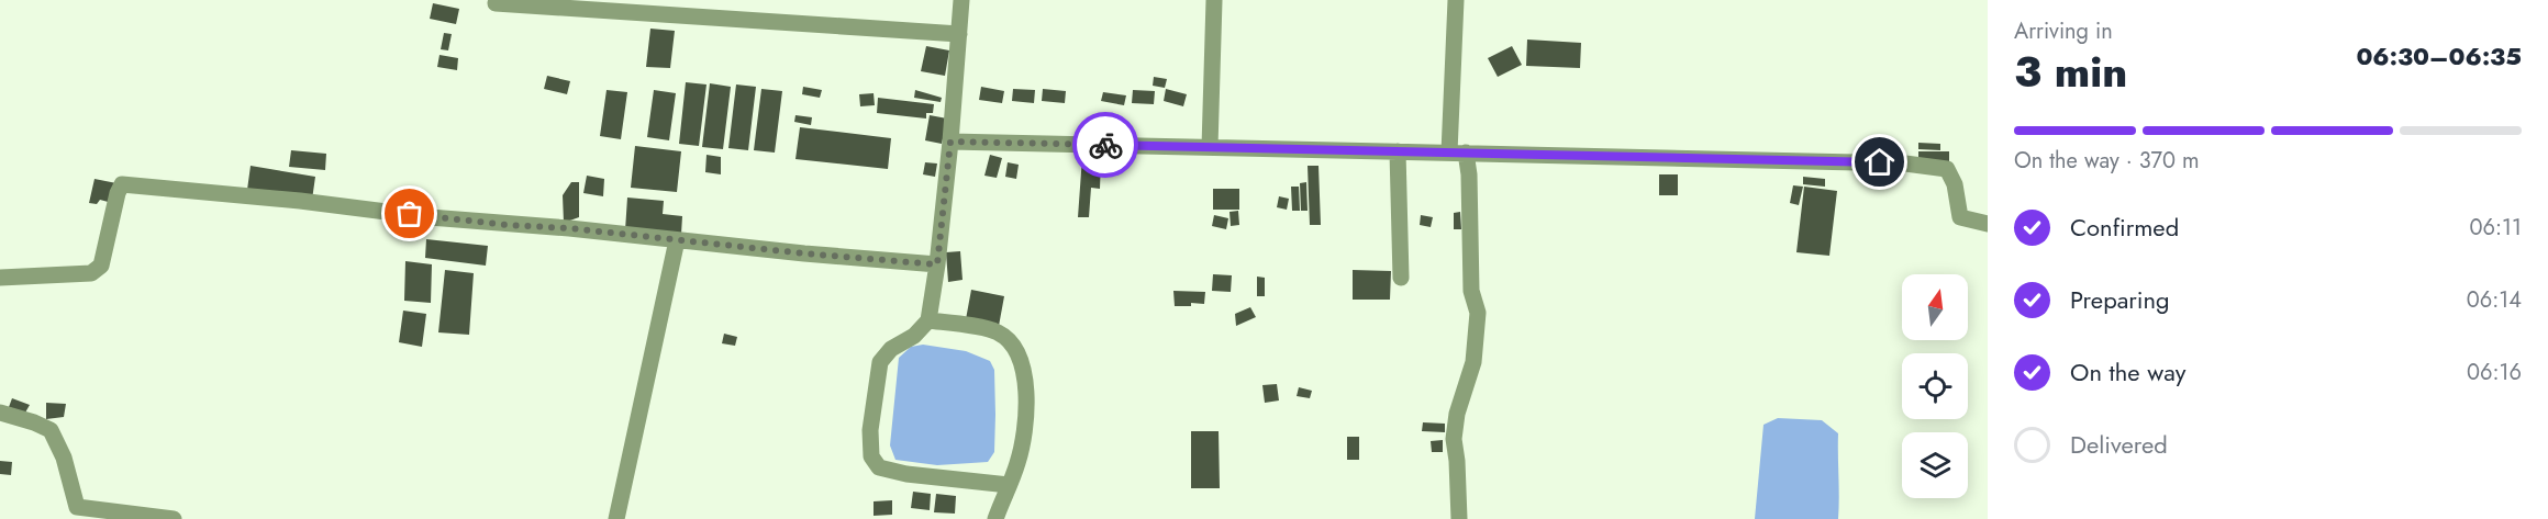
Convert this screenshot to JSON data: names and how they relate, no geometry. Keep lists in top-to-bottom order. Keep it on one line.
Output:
{"north":"top","page":{"heading":["3 min","Arriving in","06:30–06:35"],"bar":"On the way · 370 m","list":[["Confirmed","06:11"],["Preparing","06:14"],["On the way","06:16"],"Delivered"]}}
